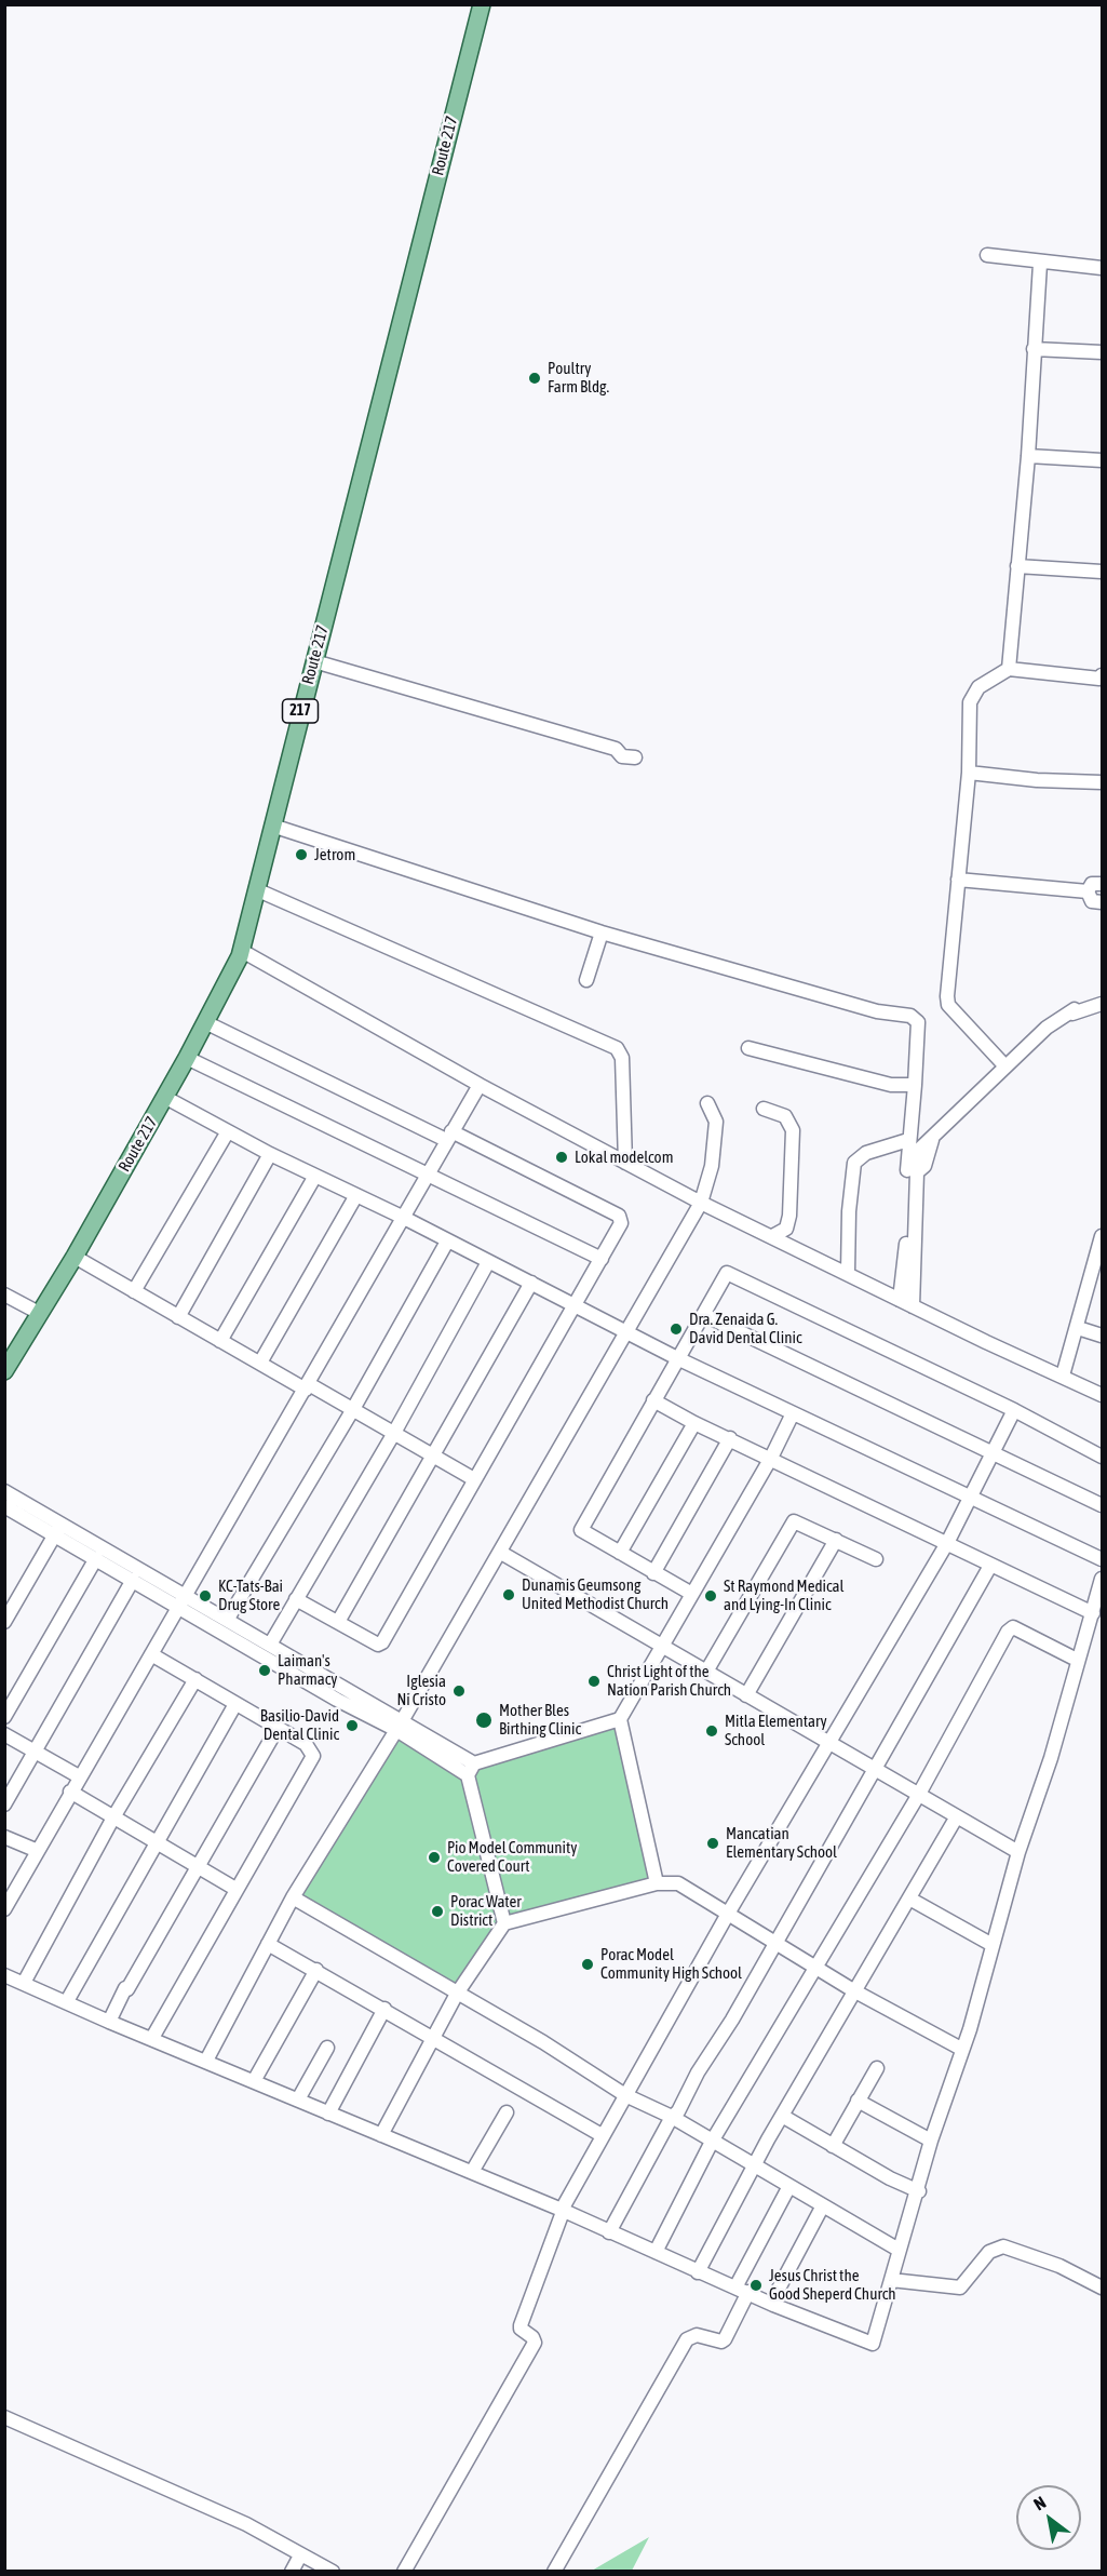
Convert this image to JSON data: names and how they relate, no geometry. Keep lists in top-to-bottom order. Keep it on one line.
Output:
{"streets":{"main road":["Route 217","217"]},"places":["Poultry Farm Bldg.","Jetrom","Lokal modelcom","Dra. Zenaida G. David Dental Clinic","Dunamis Geumsong United Methodist Church","KC-Tats-Bai Drug Store","St Raymond Medical and Lying-In Clinic","Laiman's Pharmacy","Christ Light of the Nation Parish Church","Iglesia Ni Cristo","Mother Bles Birthing Clinic","Basilio-David Dental Clinic","Mitla Elementary School","Mancatian Elementary School","Pio Model Community Covered Court","Porac Water District","Porac Model Community High School","Jesus Christ the Good Sheperd Church"],"north":"top left"}
